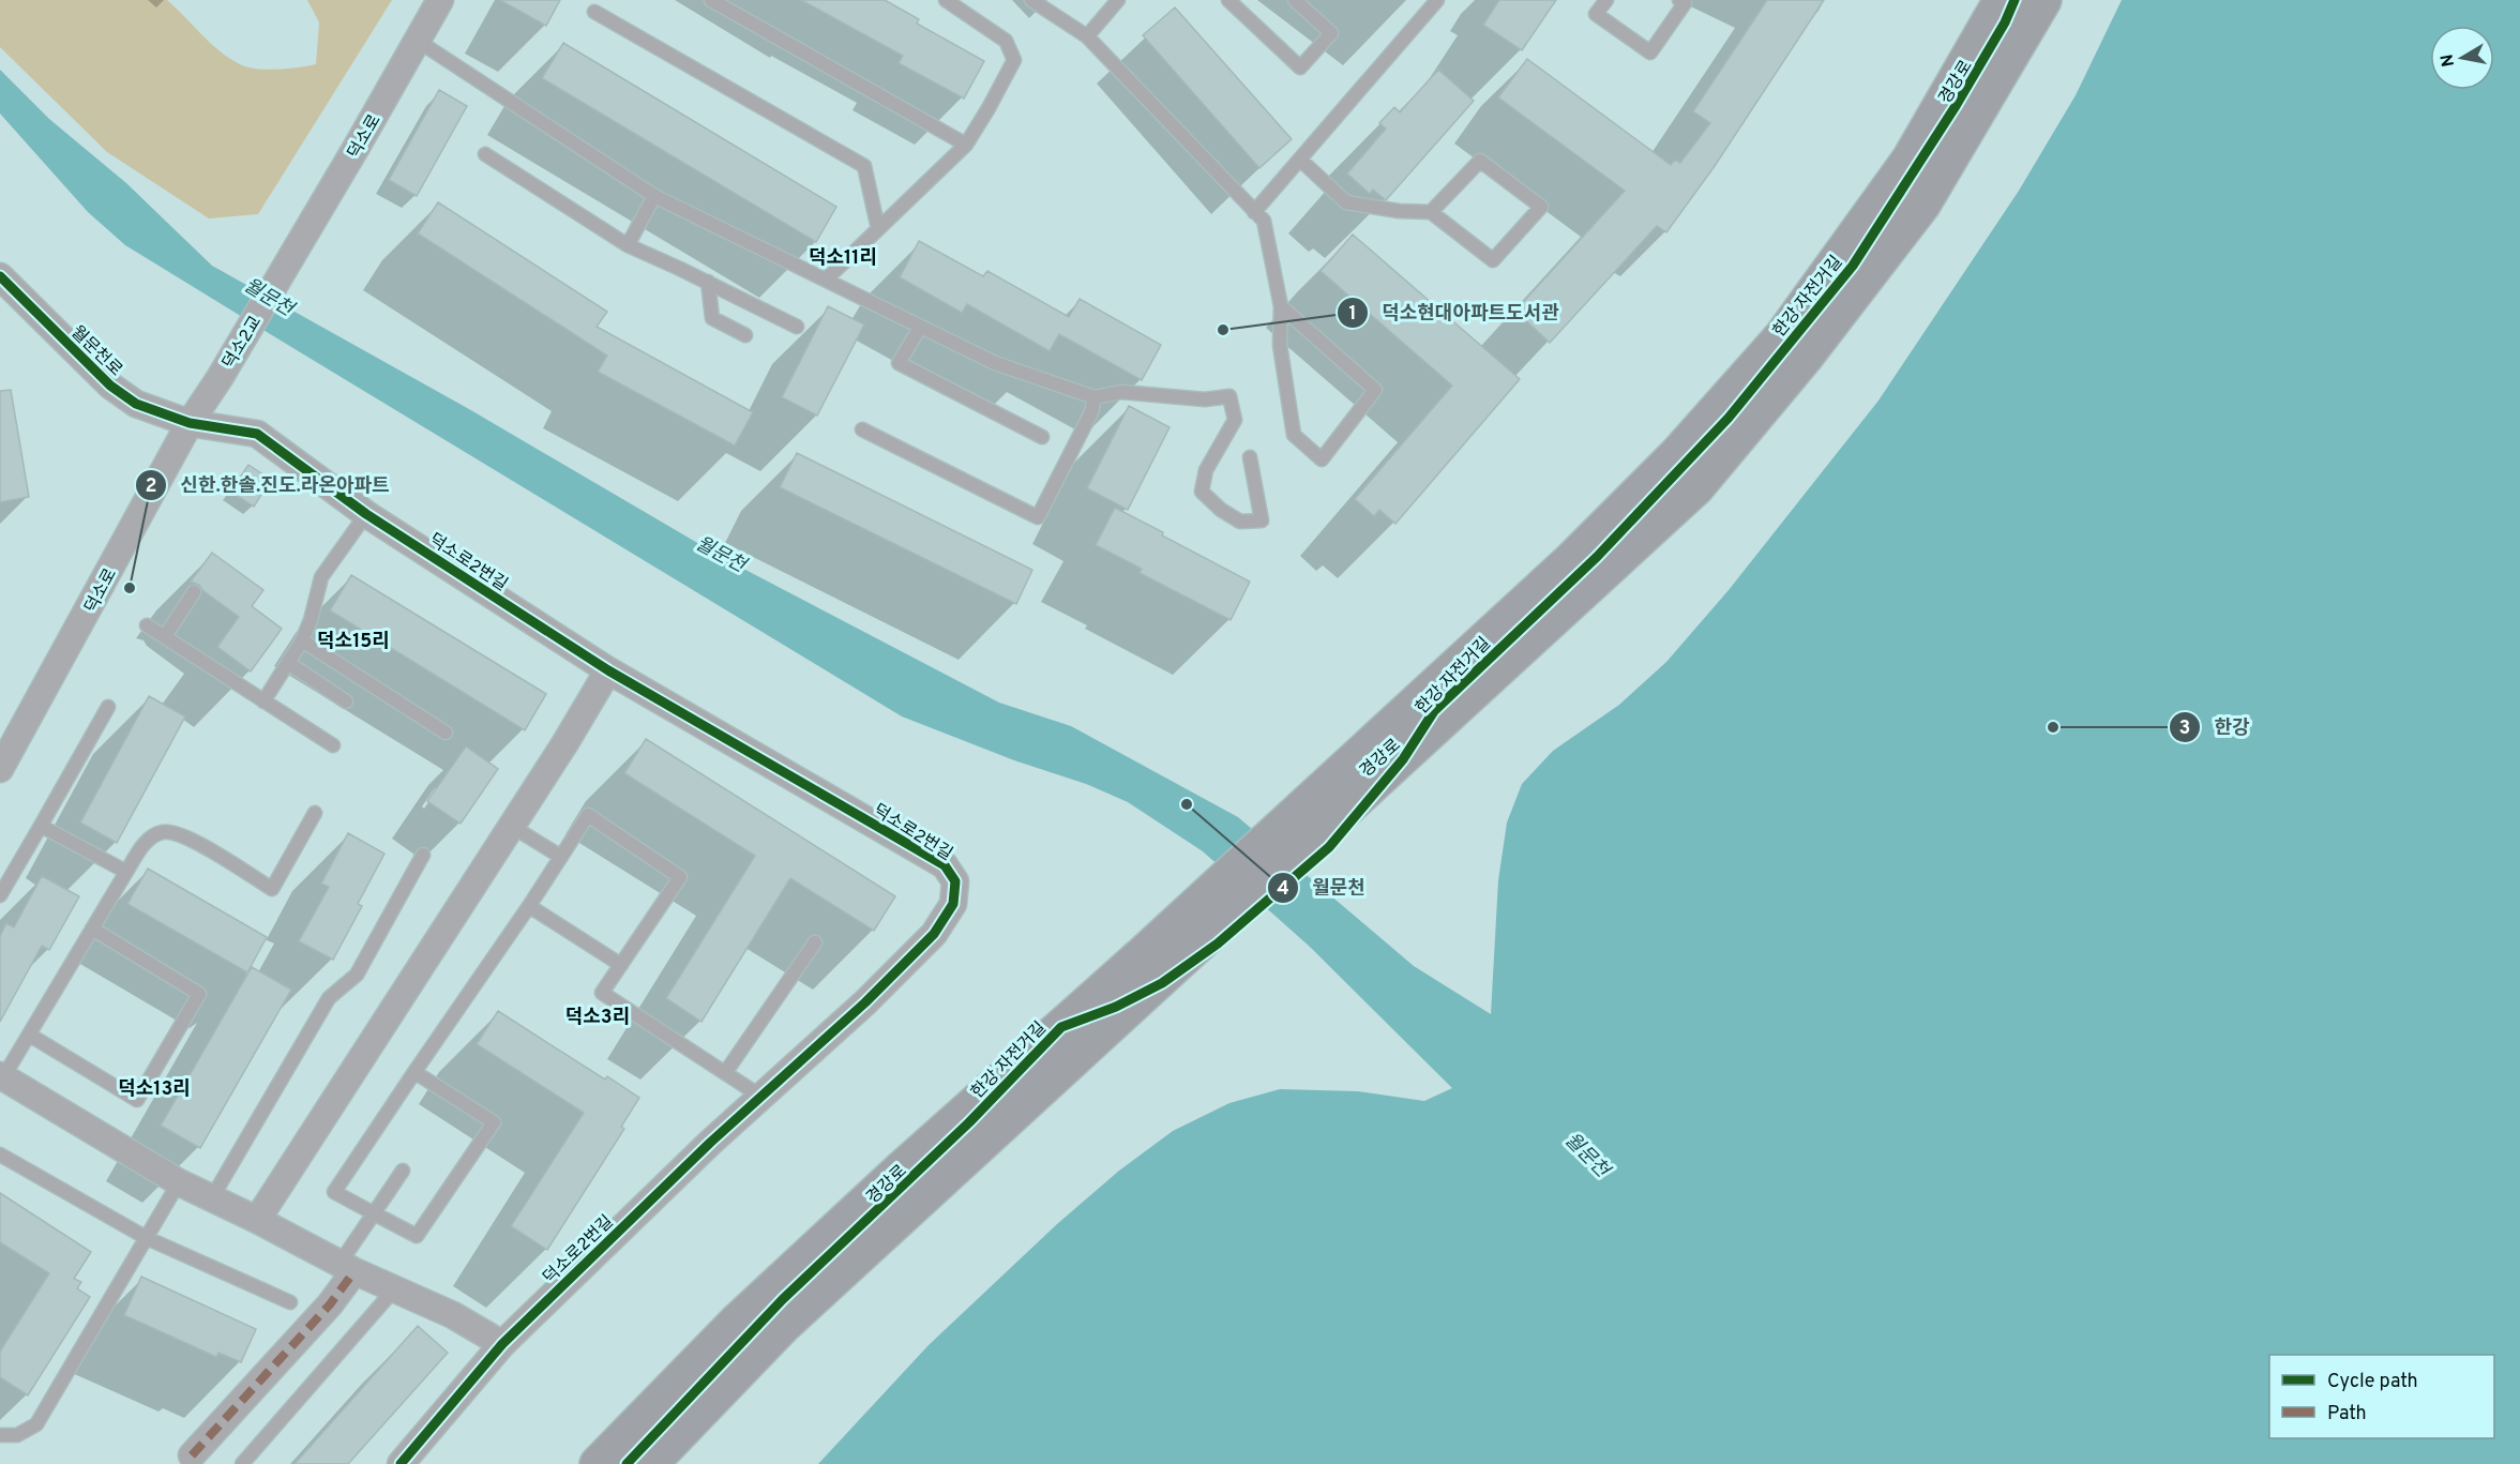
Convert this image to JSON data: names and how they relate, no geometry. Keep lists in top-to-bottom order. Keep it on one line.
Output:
{"streets":{"main road":["경강로"],"street":["덕소로","덕소2교","월문천로","덕소로2번길"],"cycle path":["한강 자전거길"]},"crossings":[["덕소로","덕소2교"],["덕소로","월문천로"],["덕소로","덕소로2번길"],["월문천로","덕소로2번길"]],"districts":["덕소11리","덕소15리","덕소3리","덕소13리"],"water":["월문천"],"places":["덕소현대아파트도서관","신한.한솔.진도.라온아파트","한강","월문천"],"legend":["Cycle path","Path"],"north":"left"}
